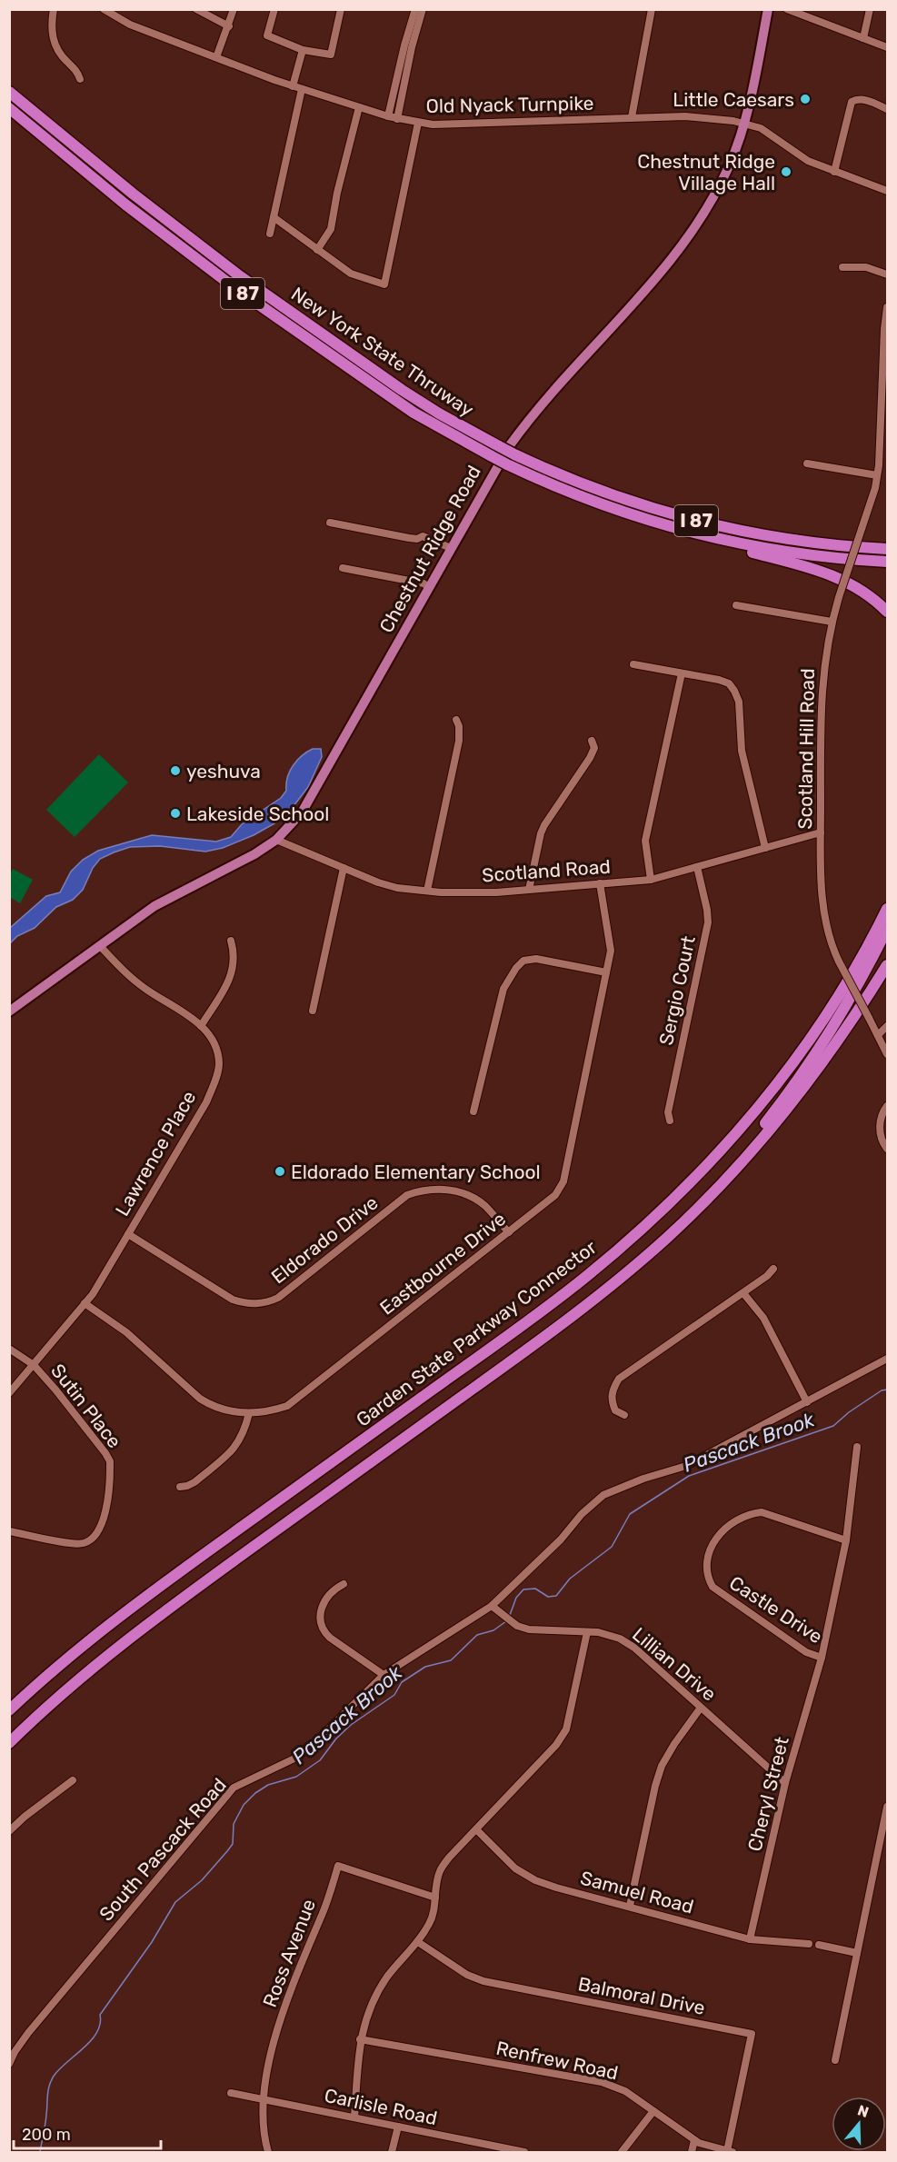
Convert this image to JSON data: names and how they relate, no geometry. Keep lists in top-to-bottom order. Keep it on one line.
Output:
{"streets":{"highway":["I 87","New York State Thruway","Garden State Parkway Connector"],"main road":["Chestnut Ridge Road"],"street":["Old Nyack Turnpike","Scotland Hill Road","Scotland Road","Sergio Court","Lawrence Place","Eldorado Drive","Eastbourne Drive","Sutin Place","Castle Drive","Lillian Drive","Cheryl Street","South Pascack Road","Samuel Road","Ross Avenue","Balmoral Drive","Renfrew Road","Carlisle Road"]},"crossings":[["Old Nyack Turnpike","Chestnut Ridge Road"],["Chestnut Ridge Road","Scotland Road"],["Chestnut Ridge Road","Lawrence Place"],["Scotland Hill Road","Scotland Road"],["Scotland Road","Sergio Court"],["Scotland Road","Eastbourne Drive"],["Lawrence Place","Eldorado Drive"],["Lawrence Place","Eastbourne Drive"],["Lawrence Place","Sutin Place"],["Eldorado Drive","Eastbourne Drive"],["Castle Drive","Cheryl Street"],["Lillian Drive","Cheryl Street"],["Lillian Drive","South Pascack Road"],["Cheryl Street","Samuel Road"],["Ross Avenue","Carlisle Road"],["Balmoral Drive","Renfrew Road"]],"water":["Pascack Brook"],"places":["Little Caesars","Chestnut Ridge Village Hall","yeshuva","Lakeside School","Eldorado Elementary School"],"scale_bar":"200 m","north":"top"}
